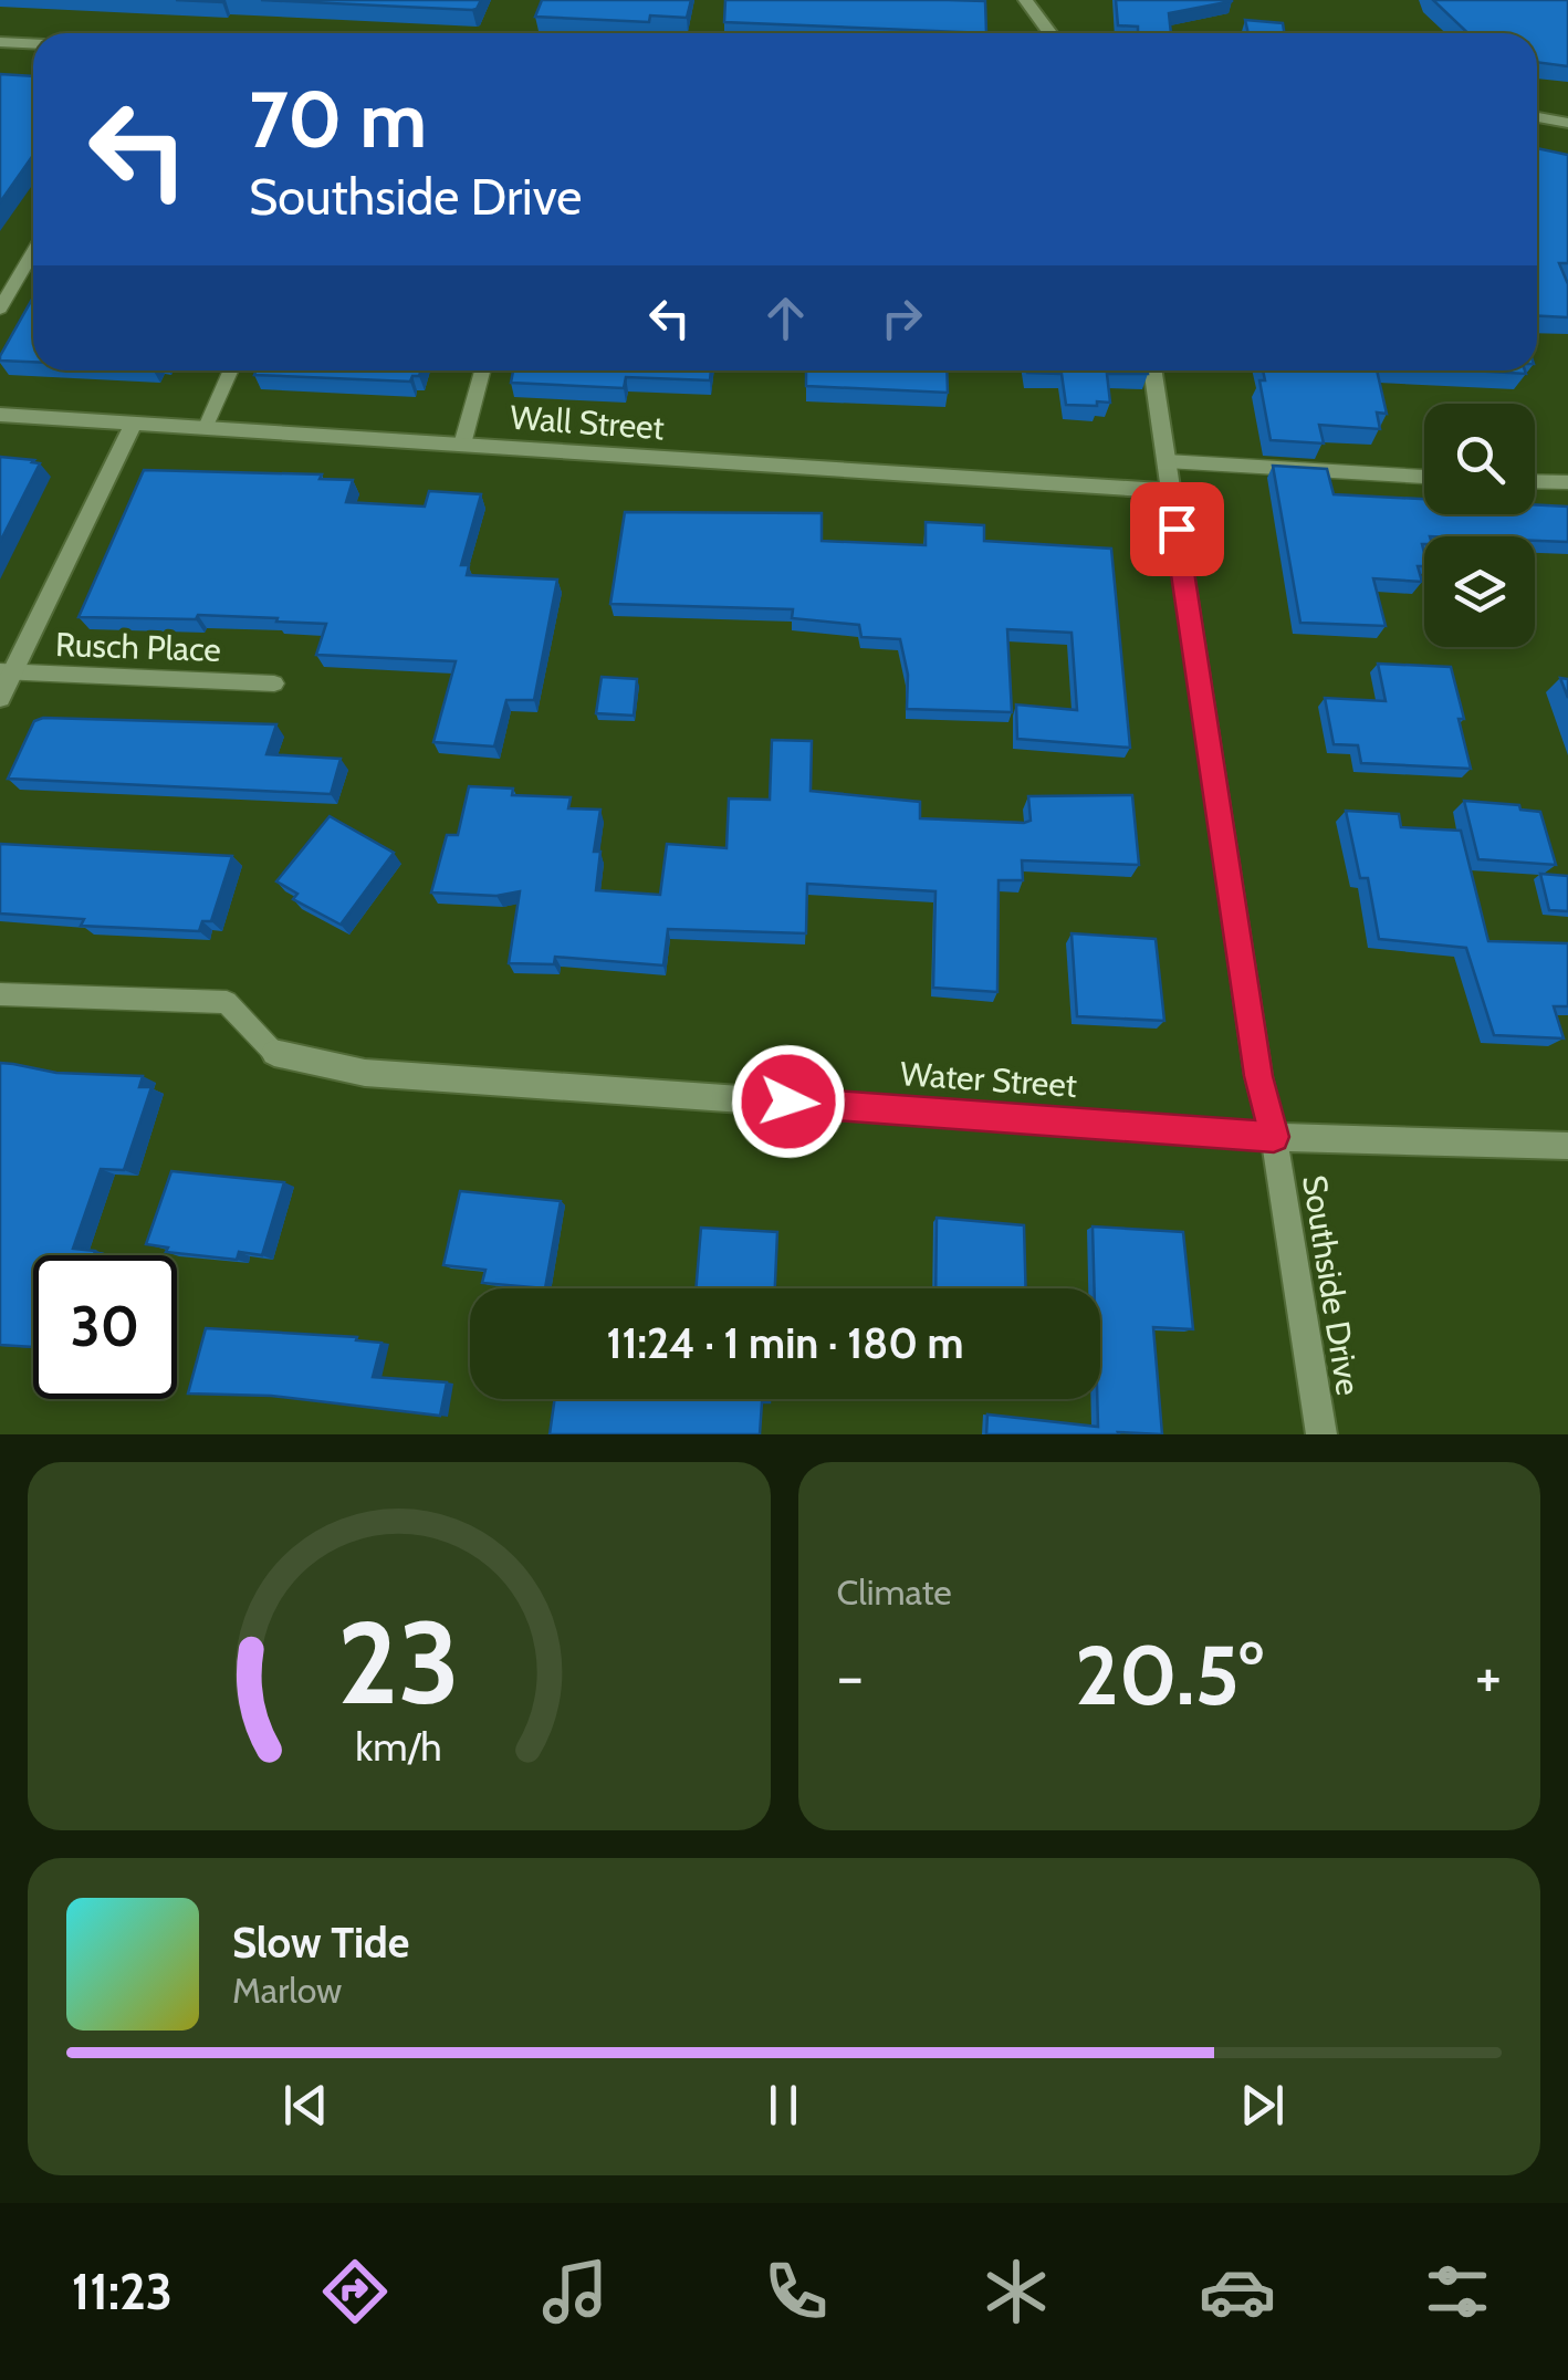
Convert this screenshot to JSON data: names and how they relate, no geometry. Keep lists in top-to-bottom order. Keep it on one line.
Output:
{"streets":{"street":["Wall Street","Water Street","Southside Drive"],"lane":["Rusch Place"]},"crossings":[["Wall Street","Southside Drive"],["Water Street","Southside Drive"]],"page":{"turn":["70 m","Southside Drive"],"limit":"30","trip":"11:24 · 1 min · 180 m","tile":"Climate","heat":["−","20.5°","+"],"song":["Slow Tide","Marlow"],"tabs":"11:23","gauge":["23","km/h"]}}
